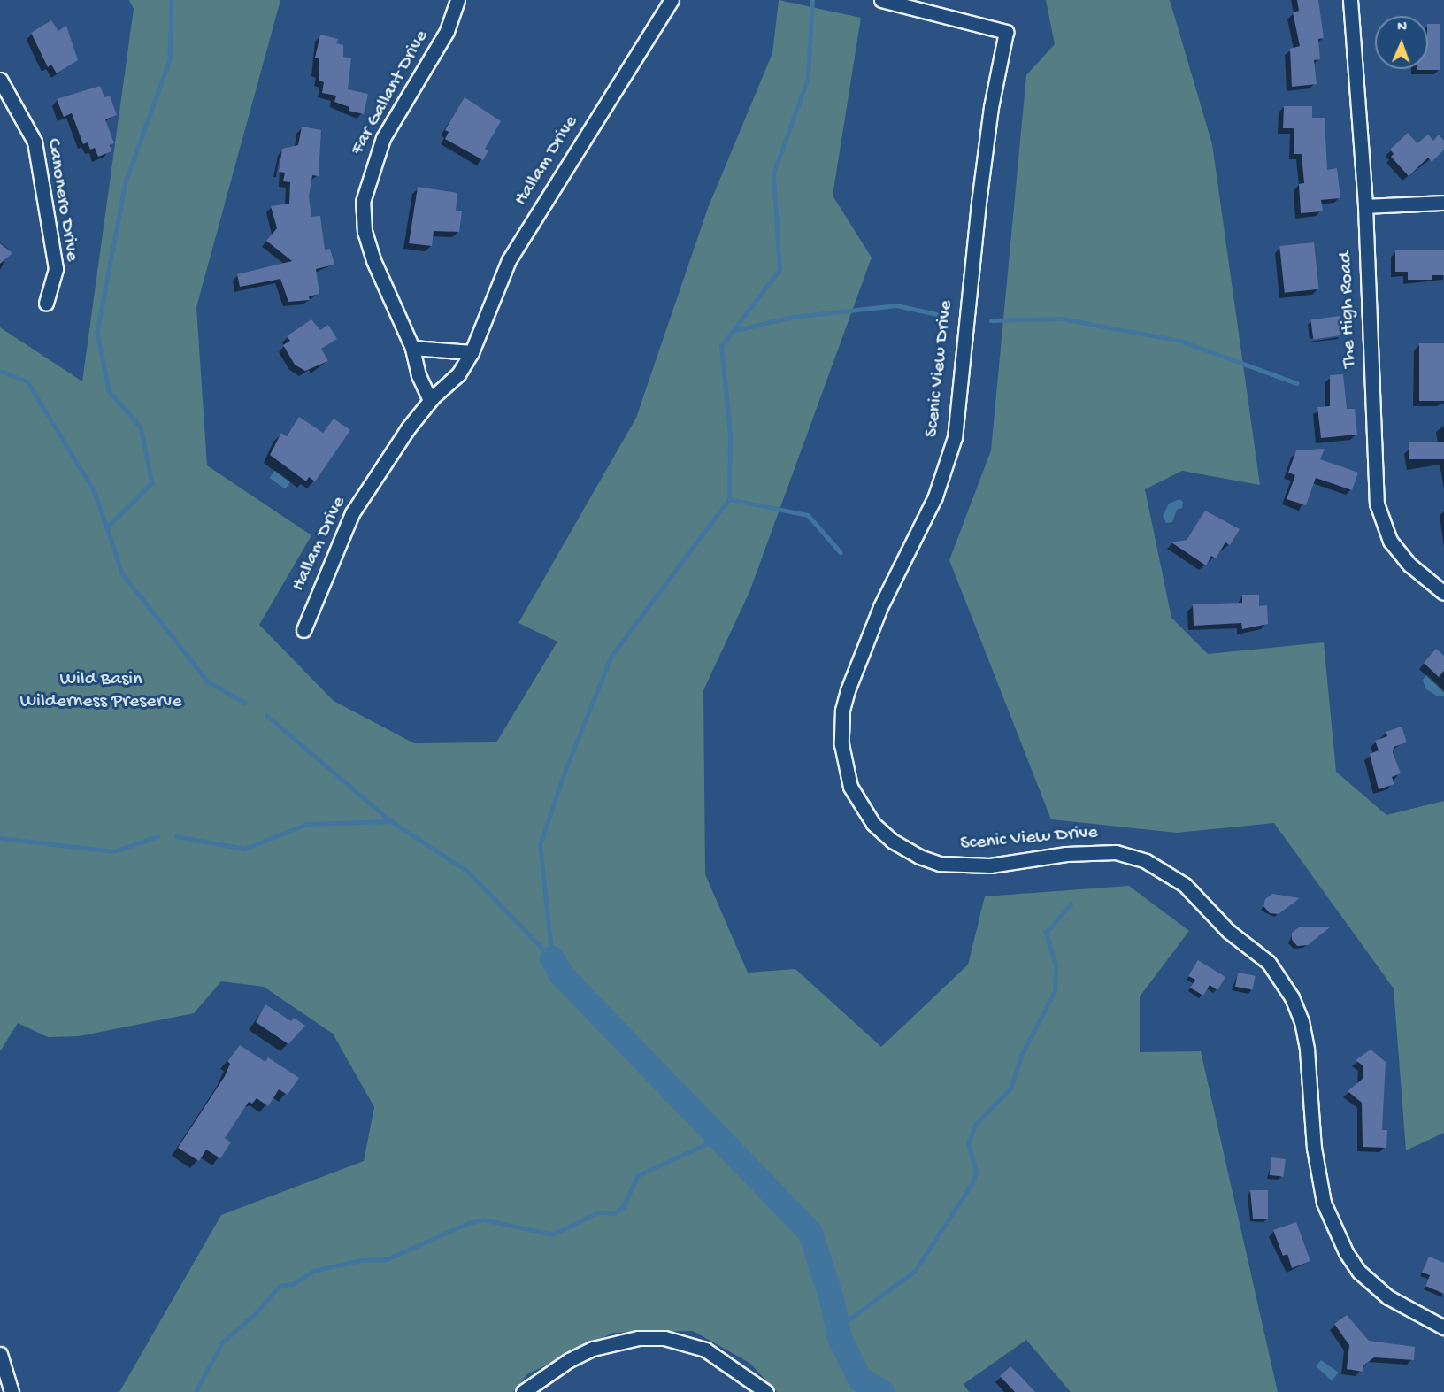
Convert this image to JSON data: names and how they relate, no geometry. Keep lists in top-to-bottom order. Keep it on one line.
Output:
{"streets":{"street":["Far Gallant Drive","Hallam Drive","Canonero Drive","The High Road","Scenic View Drive"]},"parks":["Wild Basin Wilderness Preserve"],"north":"top"}
